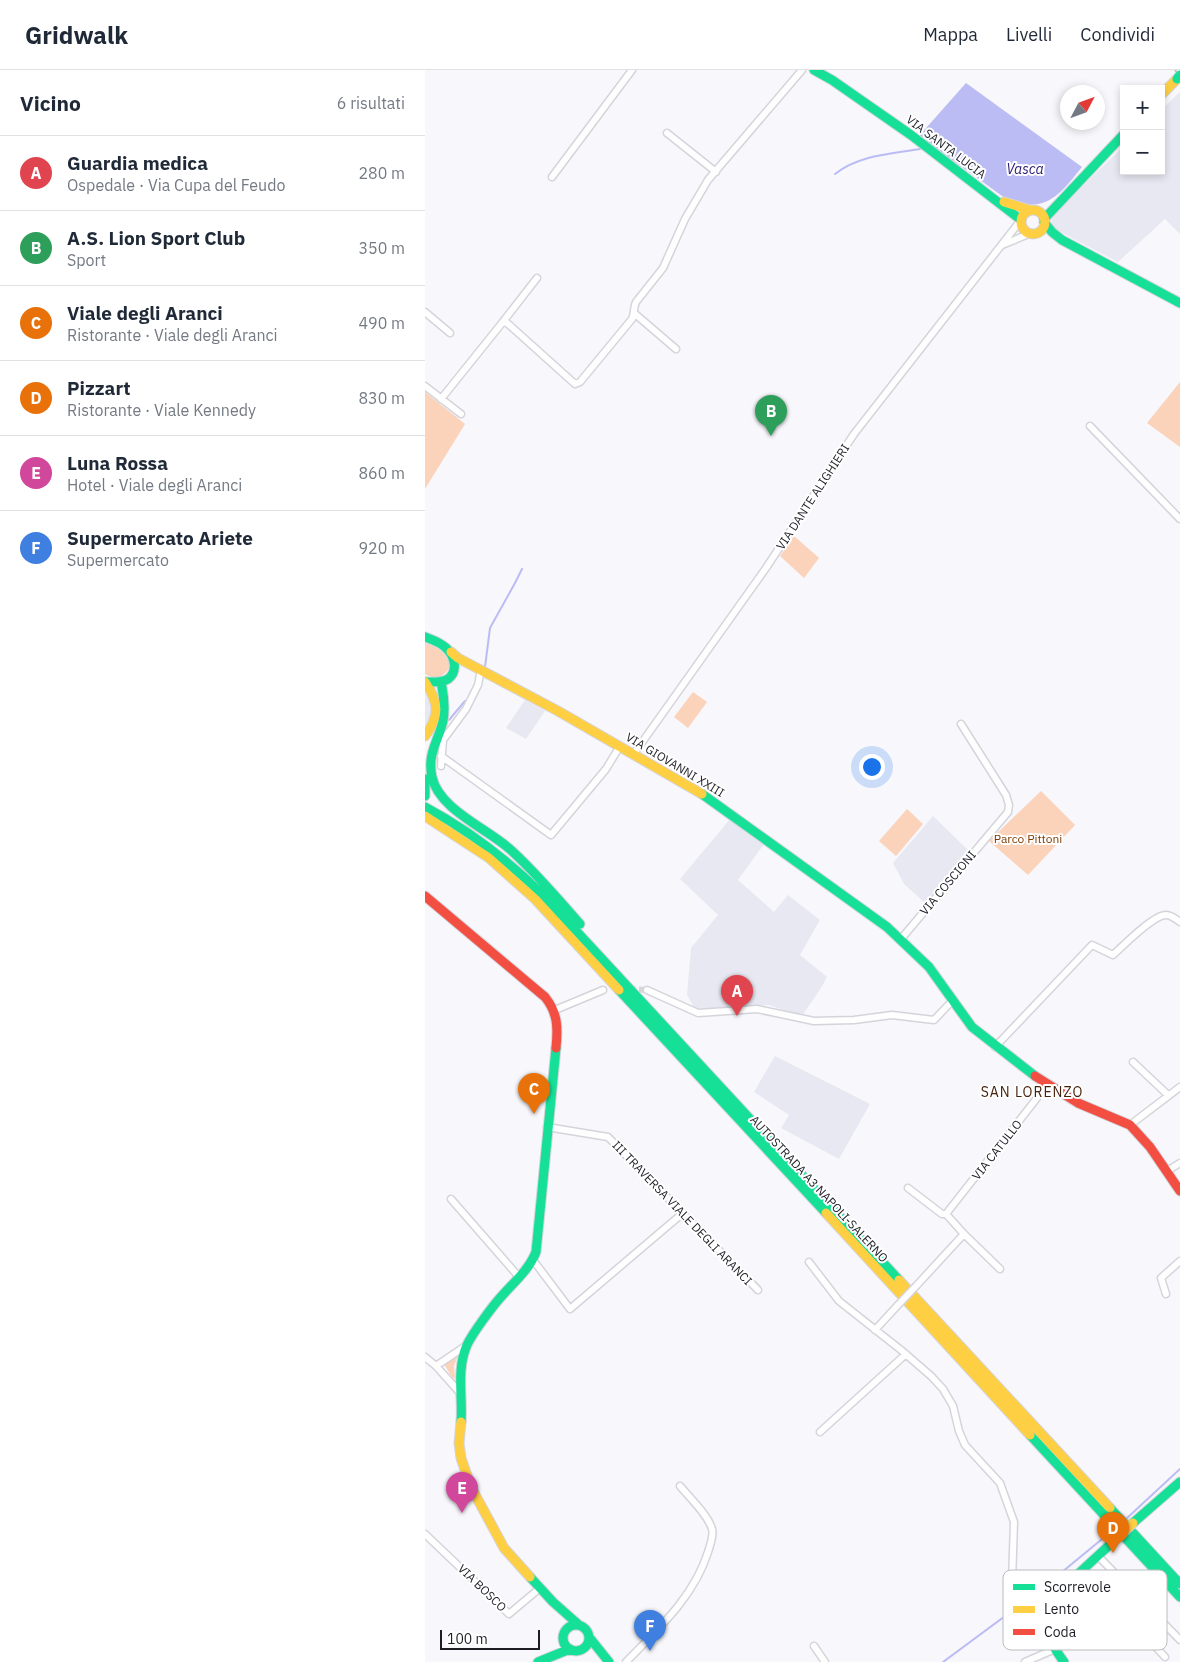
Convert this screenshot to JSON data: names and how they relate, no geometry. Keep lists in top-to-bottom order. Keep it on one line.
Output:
{"streets":{"main road":["VIA SANTA LUCIA","VIA GIOVANNI XXIII","AUTOSTRADA A3 NAPOLI-SALERNO"],"street":["VIA DANTE ALIGHIERI","VIA COSCIONI","VIA CATULLO","III TRAVERSA VIALE DEGLI ARANCI","VIA BOSCO"]},"crossings":[["VIA SANTA LUCIA","VIA DANTE ALIGHIERI"],["VIA DANTE ALIGHIERI","VIA GIOVANNI XXIII"],["VIA GIOVANNI XXIII","VIA COSCIONI"],["VIA GIOVANNI XXIII","VIA CATULLO"]],"districts":["SAN LORENZO"],"water":["Vasca"],"parks":["Parco Pittoni"],"legend":["Scorrevole","Lento","Coda"],"scale_bar":"100 m","north":"top right","page":{"header":"Gridwalk","nav":["Mappa","Livelli","Condividi"],"heading":["Vicino","6 risultati"],"map_buttons":["+","−"],"list":[{"mark":"A","name":"Guardia medica","note":"Ospedale · Via Cupa del Feudo","value":"280 m"},{"mark":"B","name":"A.S. Lion Sport Club","note":"Sport","value":"350 m"},{"mark":"C","name":"Viale degli Aranci","note":"Ristorante · Viale degli Aranci","value":"490 m"},{"mark":"D","name":"Pizzart","note":"Ristorante · Viale Kennedy","value":"830 m"},{"mark":"E","name":"Luna Rossa","note":"Hotel · Viale degli Aranci","value":"860 m"},{"mark":"F","name":"Supermercato Ariete","note":"Supermercato","value":"920 m"}],"pins":["B","A","C","E","D","F"],"scale":"100 m"}}
